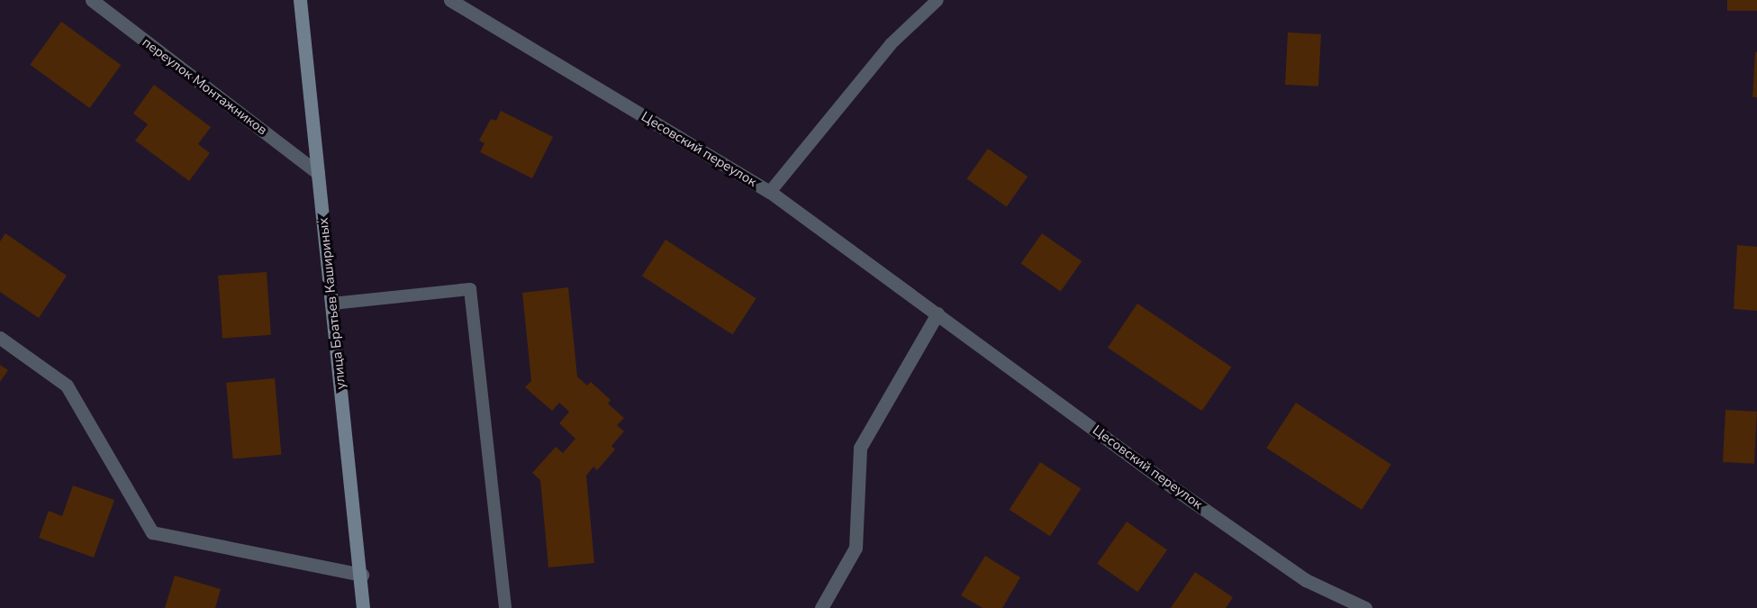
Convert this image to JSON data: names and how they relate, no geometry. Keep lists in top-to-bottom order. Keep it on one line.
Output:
{"streets":{"main road":["улица Братьев Кашириных"],"street":["переулок Монтажников","Цесовский переулок"]},"crossings":[["переулок Монтажников","улица Братьев Кашириных"]]}
